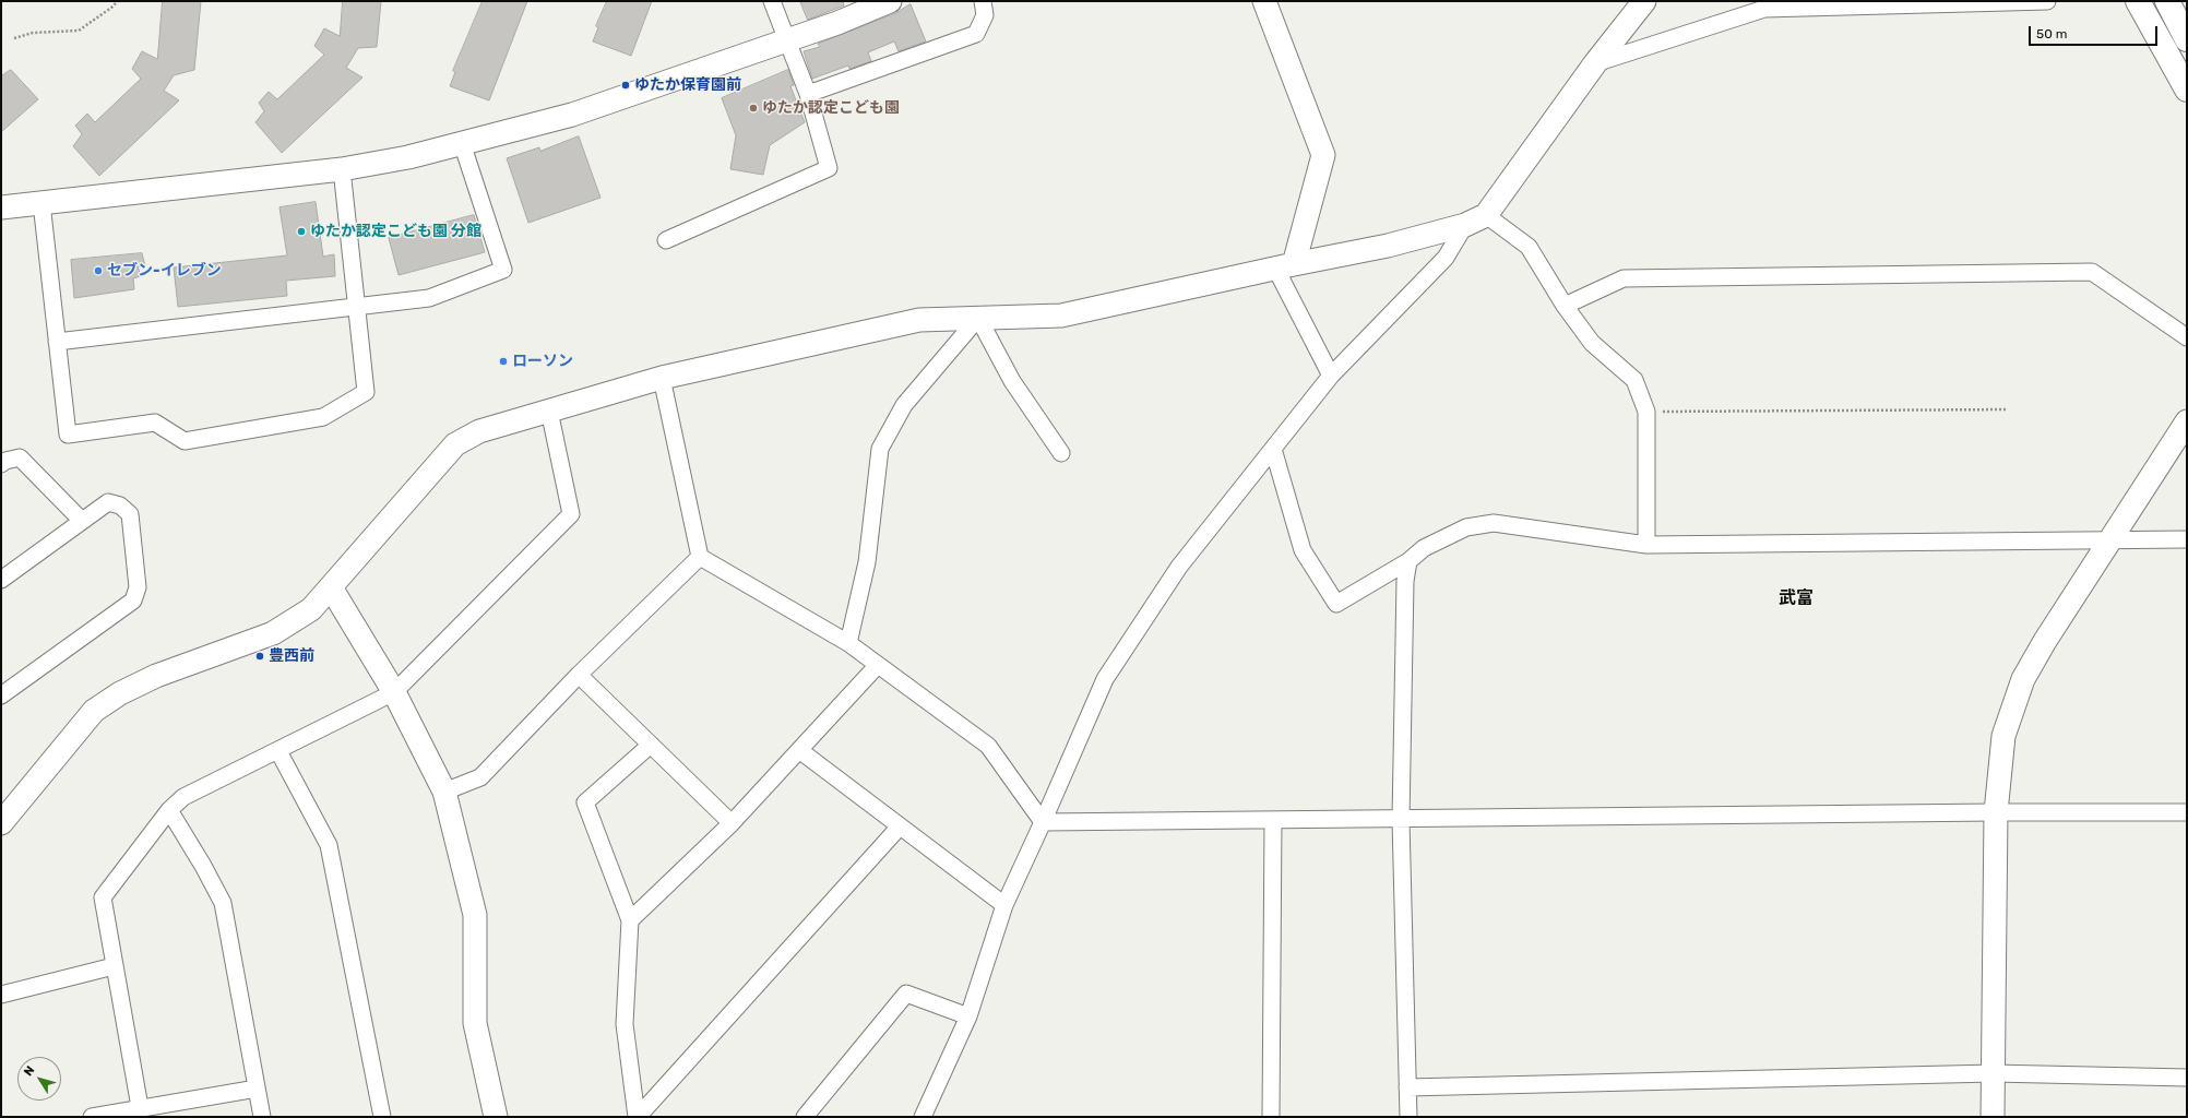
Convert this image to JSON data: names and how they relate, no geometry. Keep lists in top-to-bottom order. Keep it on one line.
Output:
{"districts":["武富"],"places":["ゆたか保育園前","ゆたか認定こども園","ゆたか認定こども園 分館","セブン-イレブン","ローソン","豊西前"],"scale_bar":"50 m","north":"top left"}
